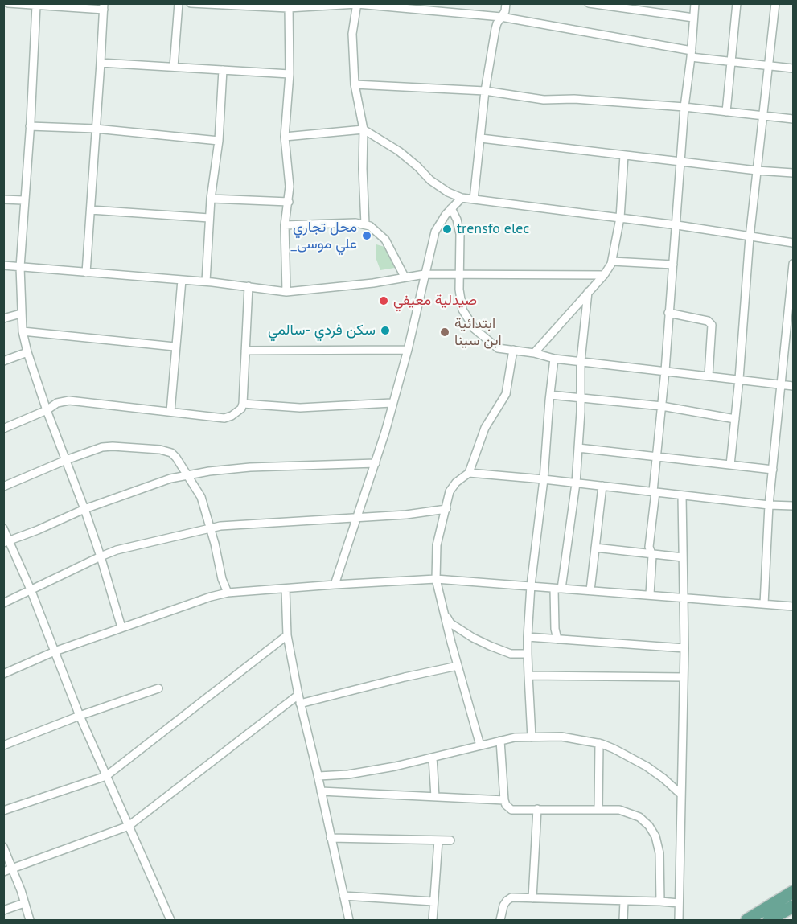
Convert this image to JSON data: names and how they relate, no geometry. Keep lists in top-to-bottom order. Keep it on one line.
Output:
{"places":["trensfo elec","محل تجاري _علي موسى","صيدلية معيفي","سكن فردي -سالمي","ابتدائية ابن سينا"]}
